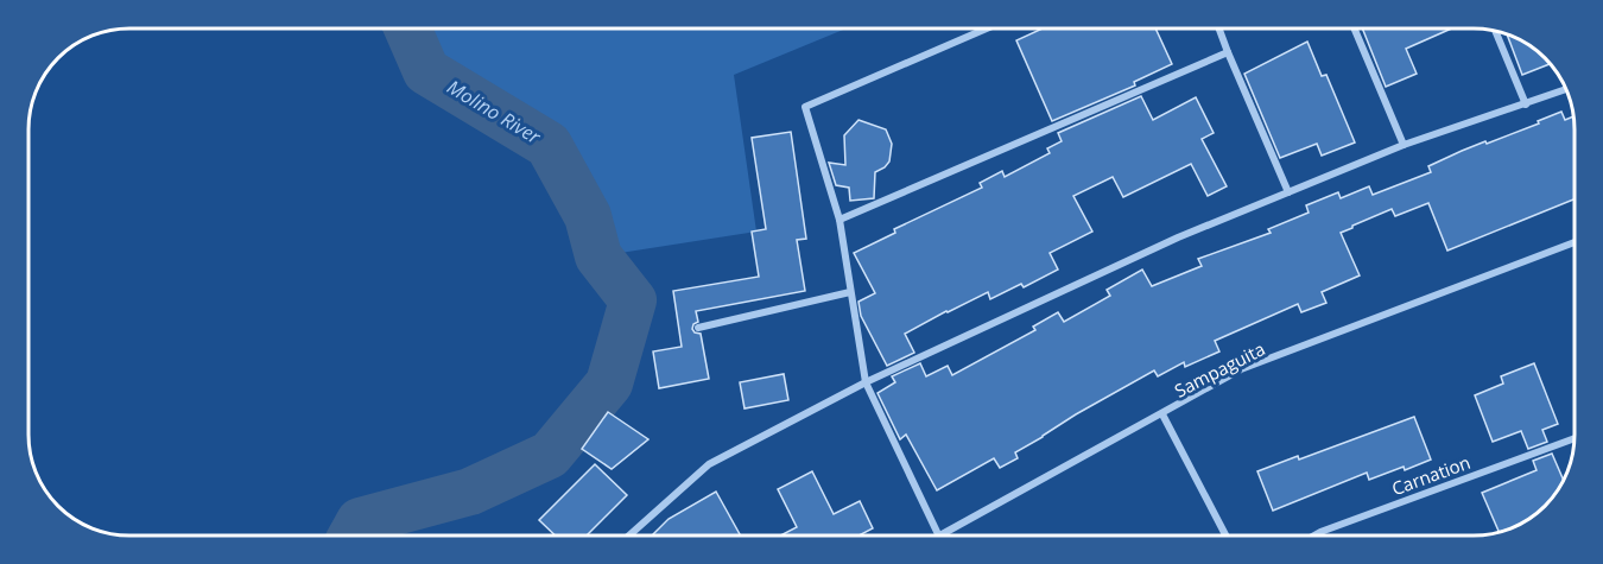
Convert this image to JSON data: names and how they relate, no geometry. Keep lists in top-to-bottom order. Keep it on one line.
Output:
{"streets":{"street":["Sampaguita","Carnation"]},"water":["Molino River"]}
